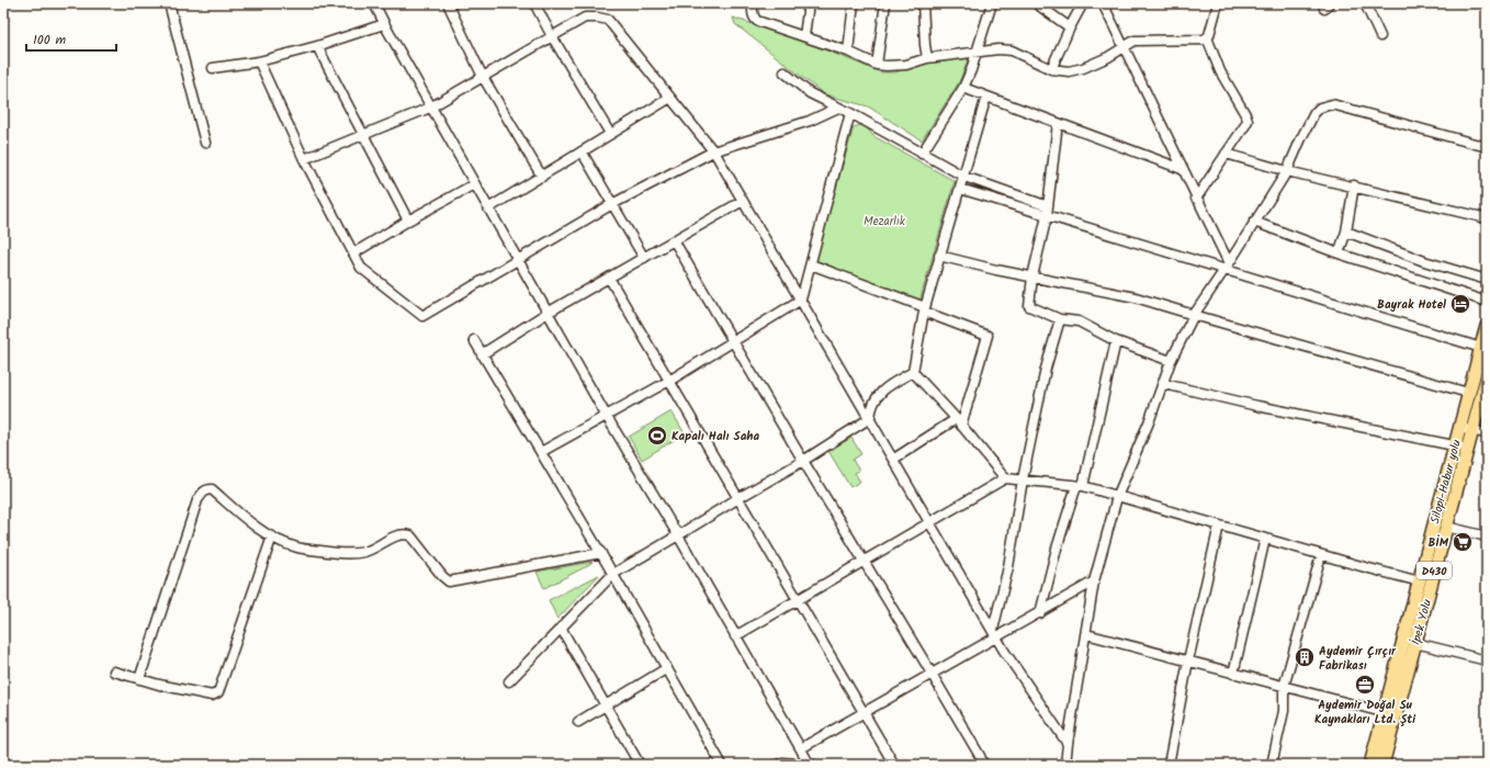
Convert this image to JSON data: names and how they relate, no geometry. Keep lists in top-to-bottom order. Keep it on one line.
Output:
{"streets":{"highway":["Silopi-Habur yolu","D430","İpek Yolu"]},"crossings":[["Silopi-Habur yolu","D430"],["Silopi-Habur yolu","İpek Yolu"]],"parks":["Mezarlık"],"places":{"hotel":["Bayrak Hotel"],"sports":["Kapalı Halı Saha"],"supermarket":["BİM"],"building":["Aydemir Çırçır Fabrikası"],"office":["Aydemir Doğal Su Kaynakları Ltd. Şti"]},"scale_bar":"100 m"}
